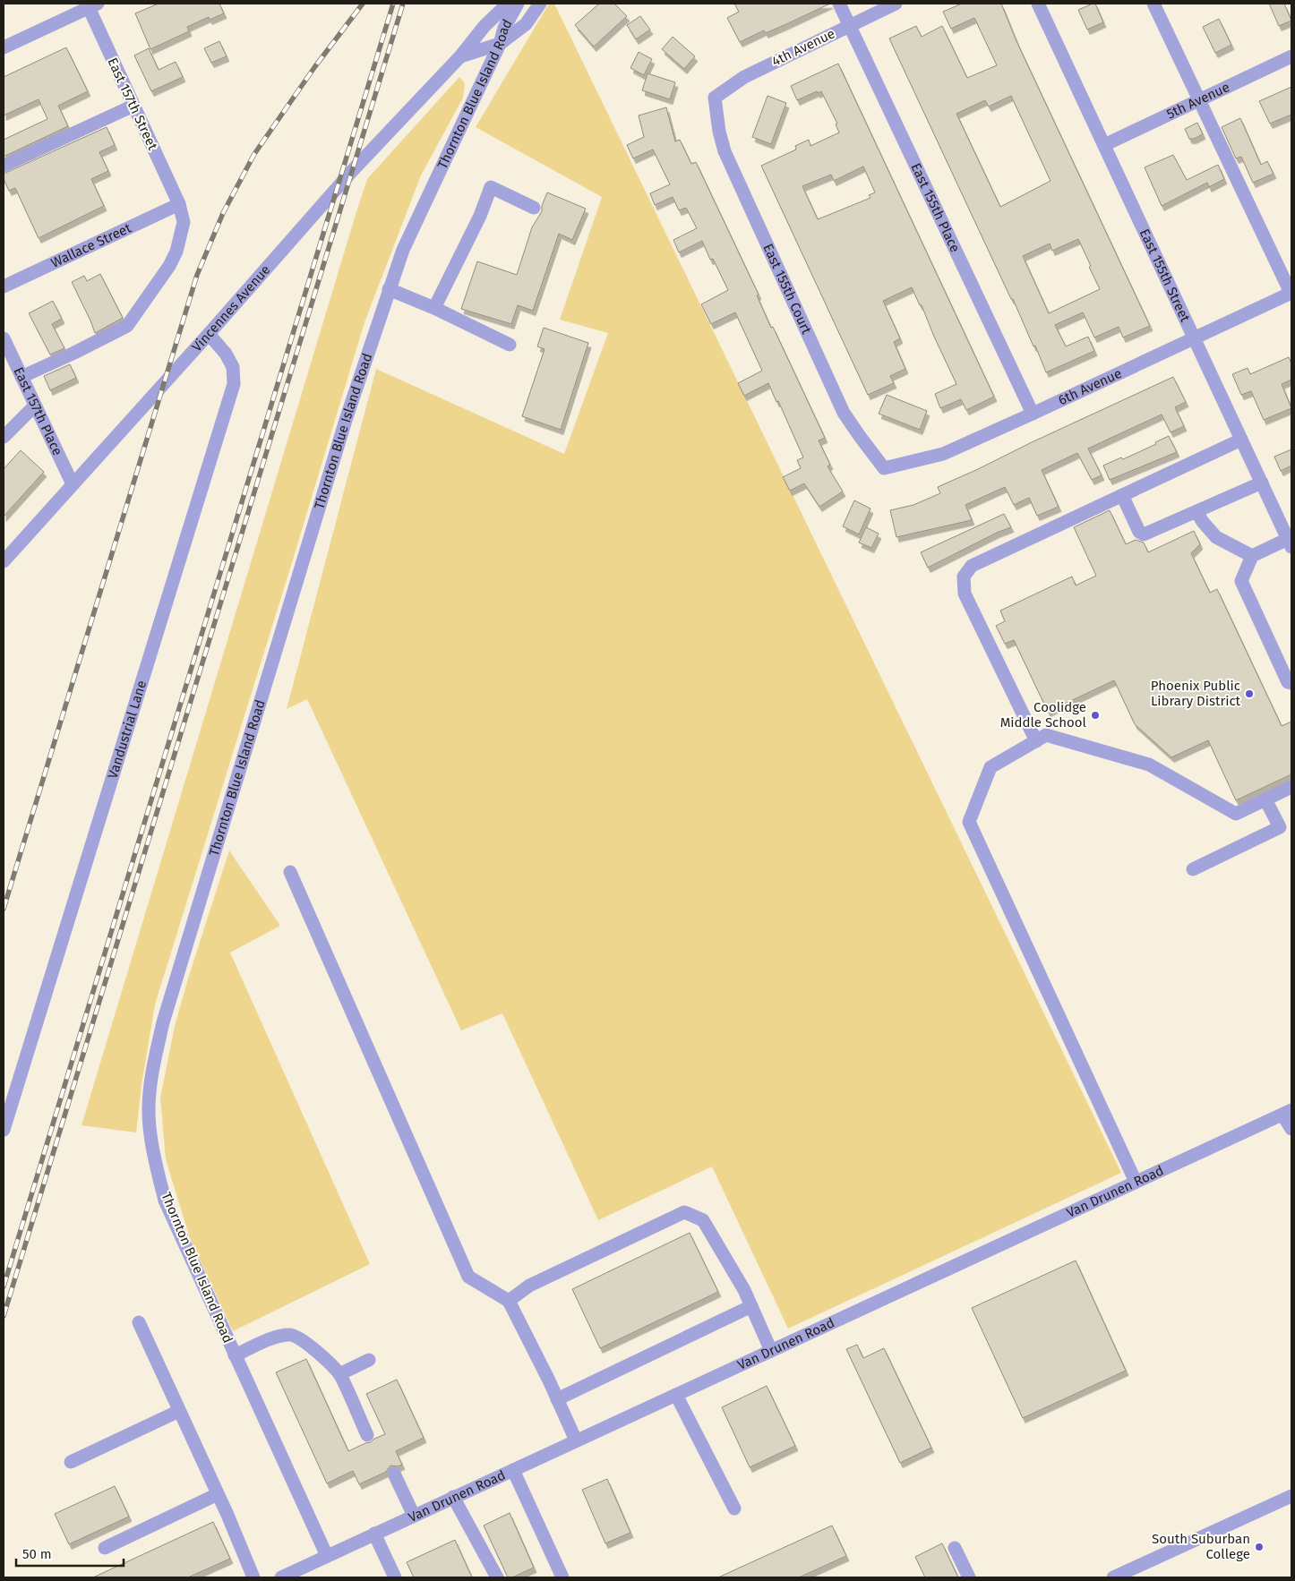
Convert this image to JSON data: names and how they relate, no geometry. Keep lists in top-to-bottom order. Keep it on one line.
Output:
{"streets":{"street":["4th Avenue","Thornton Blue Island Road","5th Avenue","East 157th Street","East 155th Place","Wallace Street","East 155th Street","East 155th Court","Vincennes Avenue","6th Avenue","East 157th Place","Vandustrial Lane","Van Drunen Road"]},"crossings":[["4th Avenue","East 155th Place"],["4th Avenue","East 155th Court"],["Thornton Blue Island Road","Vincennes Avenue"],["Thornton Blue Island Road","Van Drunen Road"],["5th Avenue","East 155th Street"],["East 157th Street","Wallace Street"],["East 157th Street","East 157th Place"],["East 155th Place","6th Avenue"],["East 155th Street","6th Avenue"],["East 155th Court","6th Avenue"],["Vincennes Avenue","East 157th Place"],["Vincennes Avenue","Vandustrial Lane"]],"places":["Phoenix Public Library District","Coolidge Middle School","South Suburban College"],"scale_bar":"50 m"}
